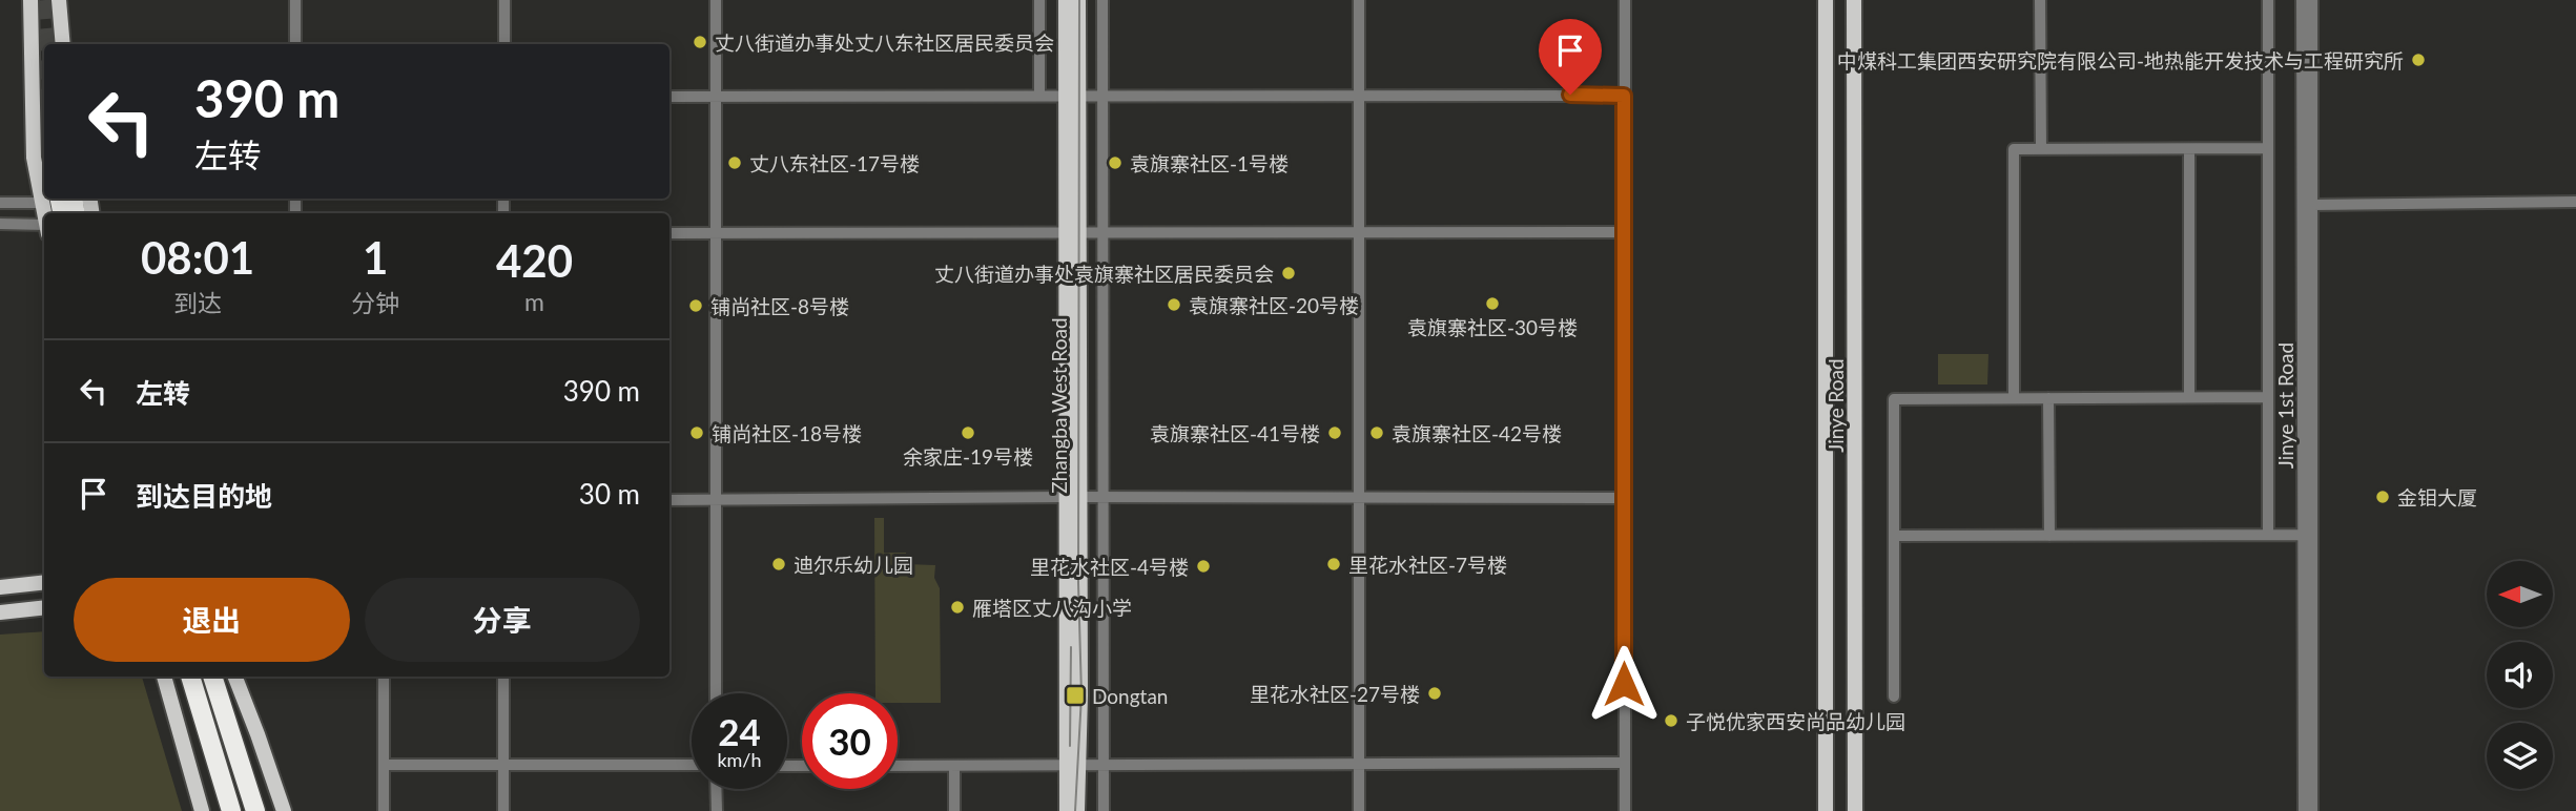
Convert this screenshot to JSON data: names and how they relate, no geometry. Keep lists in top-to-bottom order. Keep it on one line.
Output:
{"streets":{"main road":["Zhangba West Road","Jinye Road"],"street":["Jinye 1st Road"]},"places":{"other":["丈八街道办事处丈八东社区居民委员会","中煤科工集团西安研究院有限公司-地热能开发技术与工程研究所","丈八东社区-17号楼","袁旗寨社区-1号楼","丈八街道办事处袁旗寨社区居民委员会","袁旗寨社区-30号楼","袁旗寨社区-20号楼","铺尚社区-8号楼","铺尚社区-18号楼","余家庄-19号楼","袁旗寨社区-41号楼","袁旗寨社区-42号楼","金钼大厦","迪尔乐幼儿园","里花水社区-7号楼","里花水社区-4号楼","雁塔区丈八沟小学","里花水社区-27号楼","子悦优家西安尚品幼儿园"],"transit":["Dongtan"]},"north":"left","page":{"turn":["390 m","左转"],"eta":["08:01","到达","1","分钟","420","m"],"list":[{"name":"左转","value":"390 m"},{"name":"到达目的地","value":"30 m"}],"buttons":["退出","分享"],"speed":"24 km/h","limit":"30"}}
